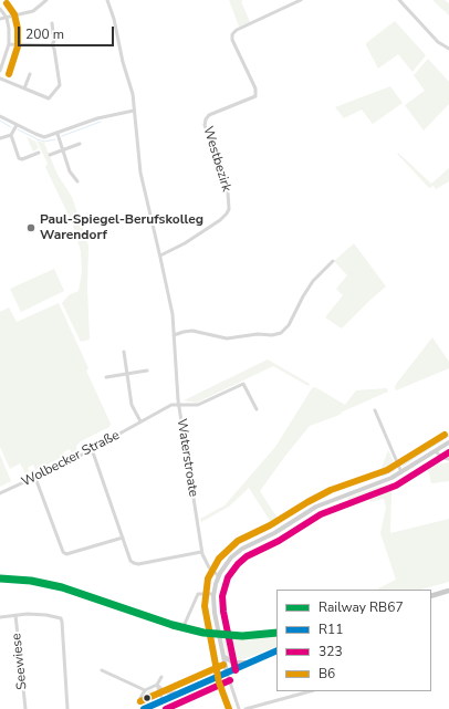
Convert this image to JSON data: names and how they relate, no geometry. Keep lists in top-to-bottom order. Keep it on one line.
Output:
{"streets":{"street":["Westbezirk","Waterstroate","Wolbecker Straße","Seewiese"]},"crossings":[["Waterstroate","Wolbecker Straße"]],"places":["Paul-Spiegel-Berufskolleg Warendorf"],"lines":["transit line B6","transit line 323","rail line RB67","transit line R11"],"legend":["Railway RB67","R11","323","B6"],"scale_bar":"200 m"}
